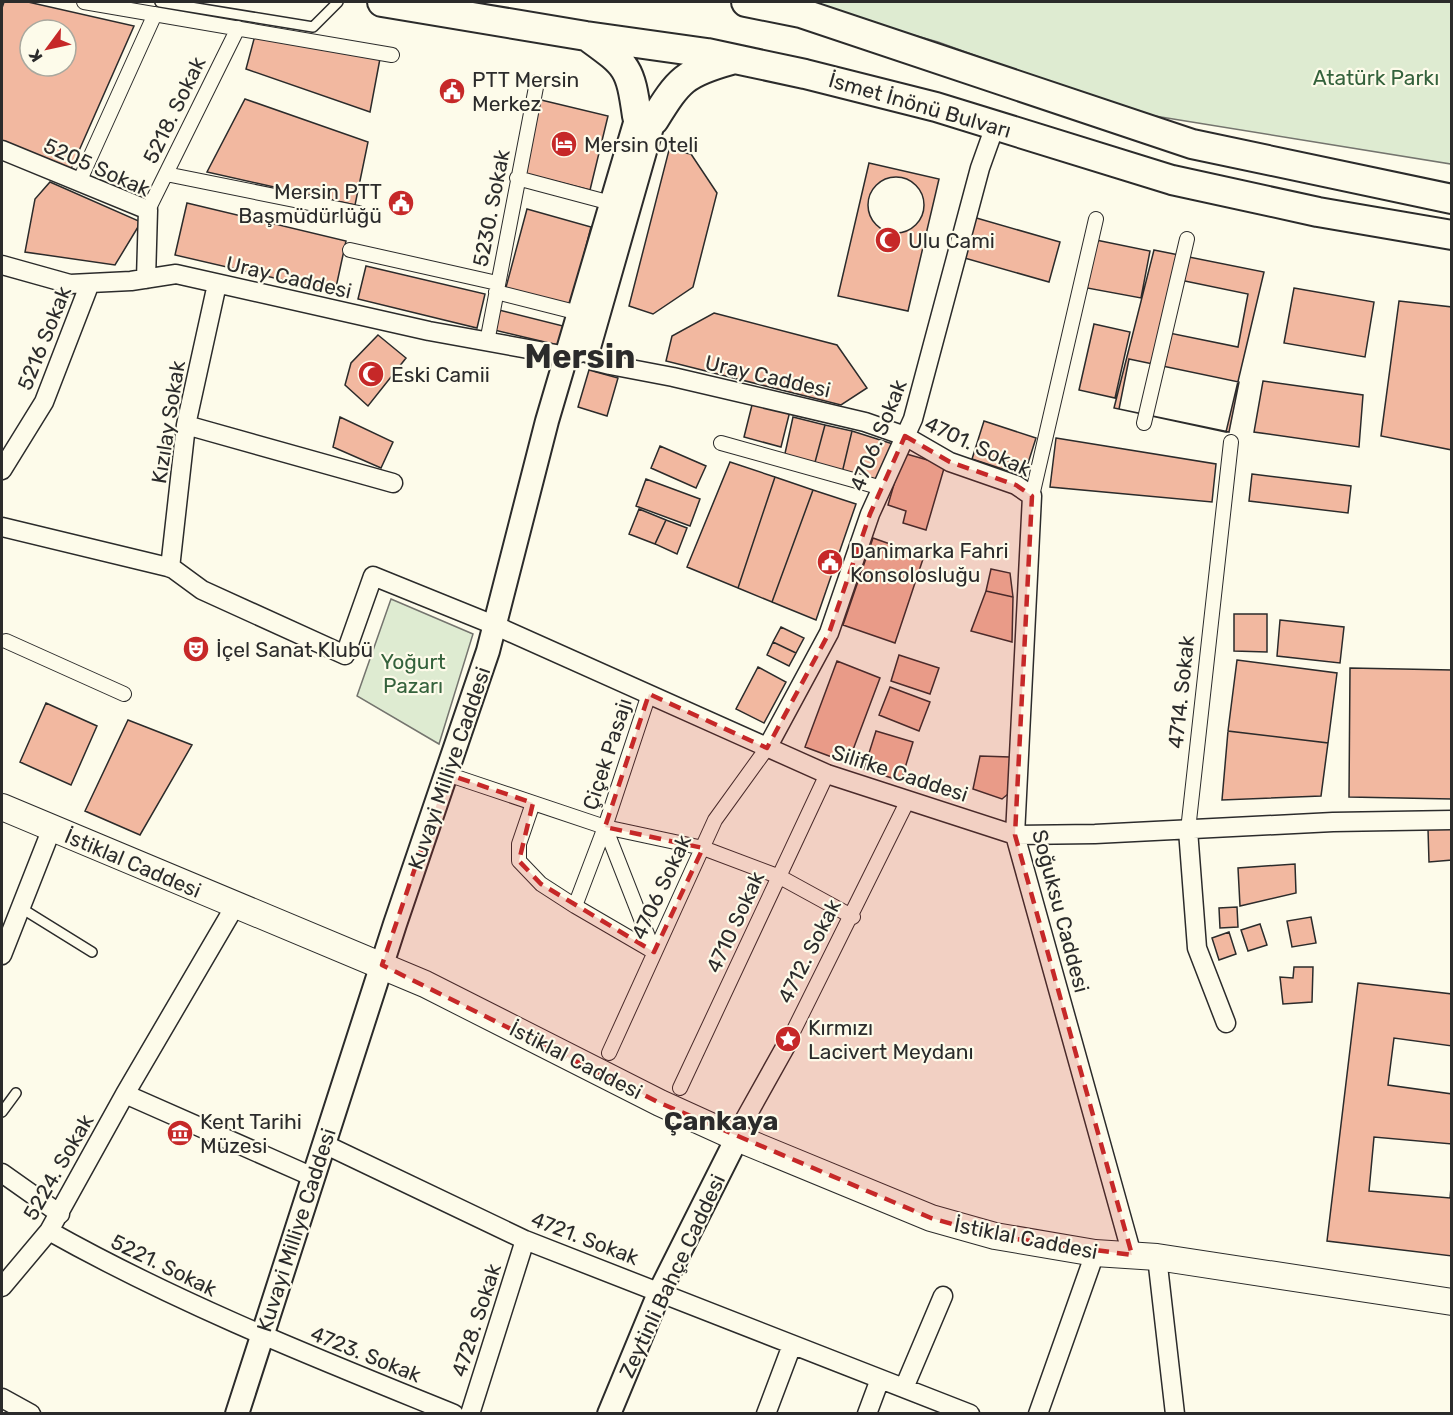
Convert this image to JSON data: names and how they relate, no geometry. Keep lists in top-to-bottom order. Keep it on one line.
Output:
{"streets":{"main road":["İsmet İnönü Bulvarı","İstiklal Caddesi"],"street":["5218. Sokak","5205 Sokak","5230. Sokak","Uray Caddesi","5216 Sokak","Kızılay Sokak","4706. Sokak","4701. Sokak","4714. Sokak","Çiçek Pasajı","Kuvayi Milliye Caddesi","Silifke Caddesi","4706 Sokak","Soğuksu Caddesi","4710 Sokak","4712. Sokak","5224. Sokak","4721. Sokak","5221. Sokak","Zeytinli Bahçe Caddesi","4728. Sokak","4723. Sokak"]},"crossings":[["İsmet İnönü Bulvarı","4706. Sokak"],["5218. Sokak","5205 Sokak"],["5205 Sokak","Uray Caddesi"],["5230. Sokak","Uray Caddesi"],["Uray Caddesi","5216 Sokak"],["Uray Caddesi","Kızılay Sokak"],["Uray Caddesi","4706. Sokak"],["Uray Caddesi","4701. Sokak"],["Uray Caddesi","Kuvayi Milliye Caddesi"],["Kızılay Sokak","Silifke Caddesi"],["4706. Sokak","4701. Sokak"],["4706. Sokak","Silifke Caddesi"],["4706. Sokak","4706 Sokak"],["4701. Sokak","Soğuksu Caddesi"],["4714. Sokak","Silifke Caddesi"],["Çiçek Pasajı","Kuvayi Milliye Caddesi"],["Çiçek Pasajı","Silifke Caddesi"],["Çiçek Pasajı","4706 Sokak"],["Çiçek Pasajı","4710 Sokak"],["Çiçek Pasajı","4712. Sokak"],["Kuvayi Milliye Caddesi","Silifke Caddesi"],["Kuvayi Milliye Caddesi","İstiklal Caddesi"],["Kuvayi Milliye Caddesi","4721. Sokak"],["Kuvayi Milliye Caddesi","5221. Sokak"],["Kuvayi Milliye Caddesi","4723. Sokak"],["Silifke Caddesi","4706 Sokak"],["Silifke Caddesi","Soğuksu Caddesi"],["Silifke Caddesi","4710 Sokak"],["Silifke Caddesi","4712. Sokak"],["İstiklal Caddesi","Soğuksu Caddesi"],["İstiklal Caddesi","4712. Sokak"],["İstiklal Caddesi","5224. Sokak"],["İstiklal Caddesi","Zeytinli Bahçe Caddesi"],["4712. Sokak","Zeytinli Bahçe Caddesi"],["5224. Sokak","5221. Sokak"],["4721. Sokak","Zeytinli Bahçe Caddesi"],["4721. Sokak","4728. Sokak"],["5221. Sokak","4723. Sokak"]],"districts":["Mersin","Çankaya"],"parks":["Atatürk Parkı","Yoğurt Pazarı"],"places":{"public building":["PTT Mersin Merkez","Mersin PTT Başmüdürlüğü","Danimarka Fahri Konsolosluğu"],"hotel":["Mersin Oteli"],"mosque":["Ulu Cami","Eski Camii"],"theatre":["İçel Sanat Klubü"],"place":["Kırmızı Lacivert Meydanı"],"museum":["Kent Tarihi Müzesi"]},"north":"bottom left"}
